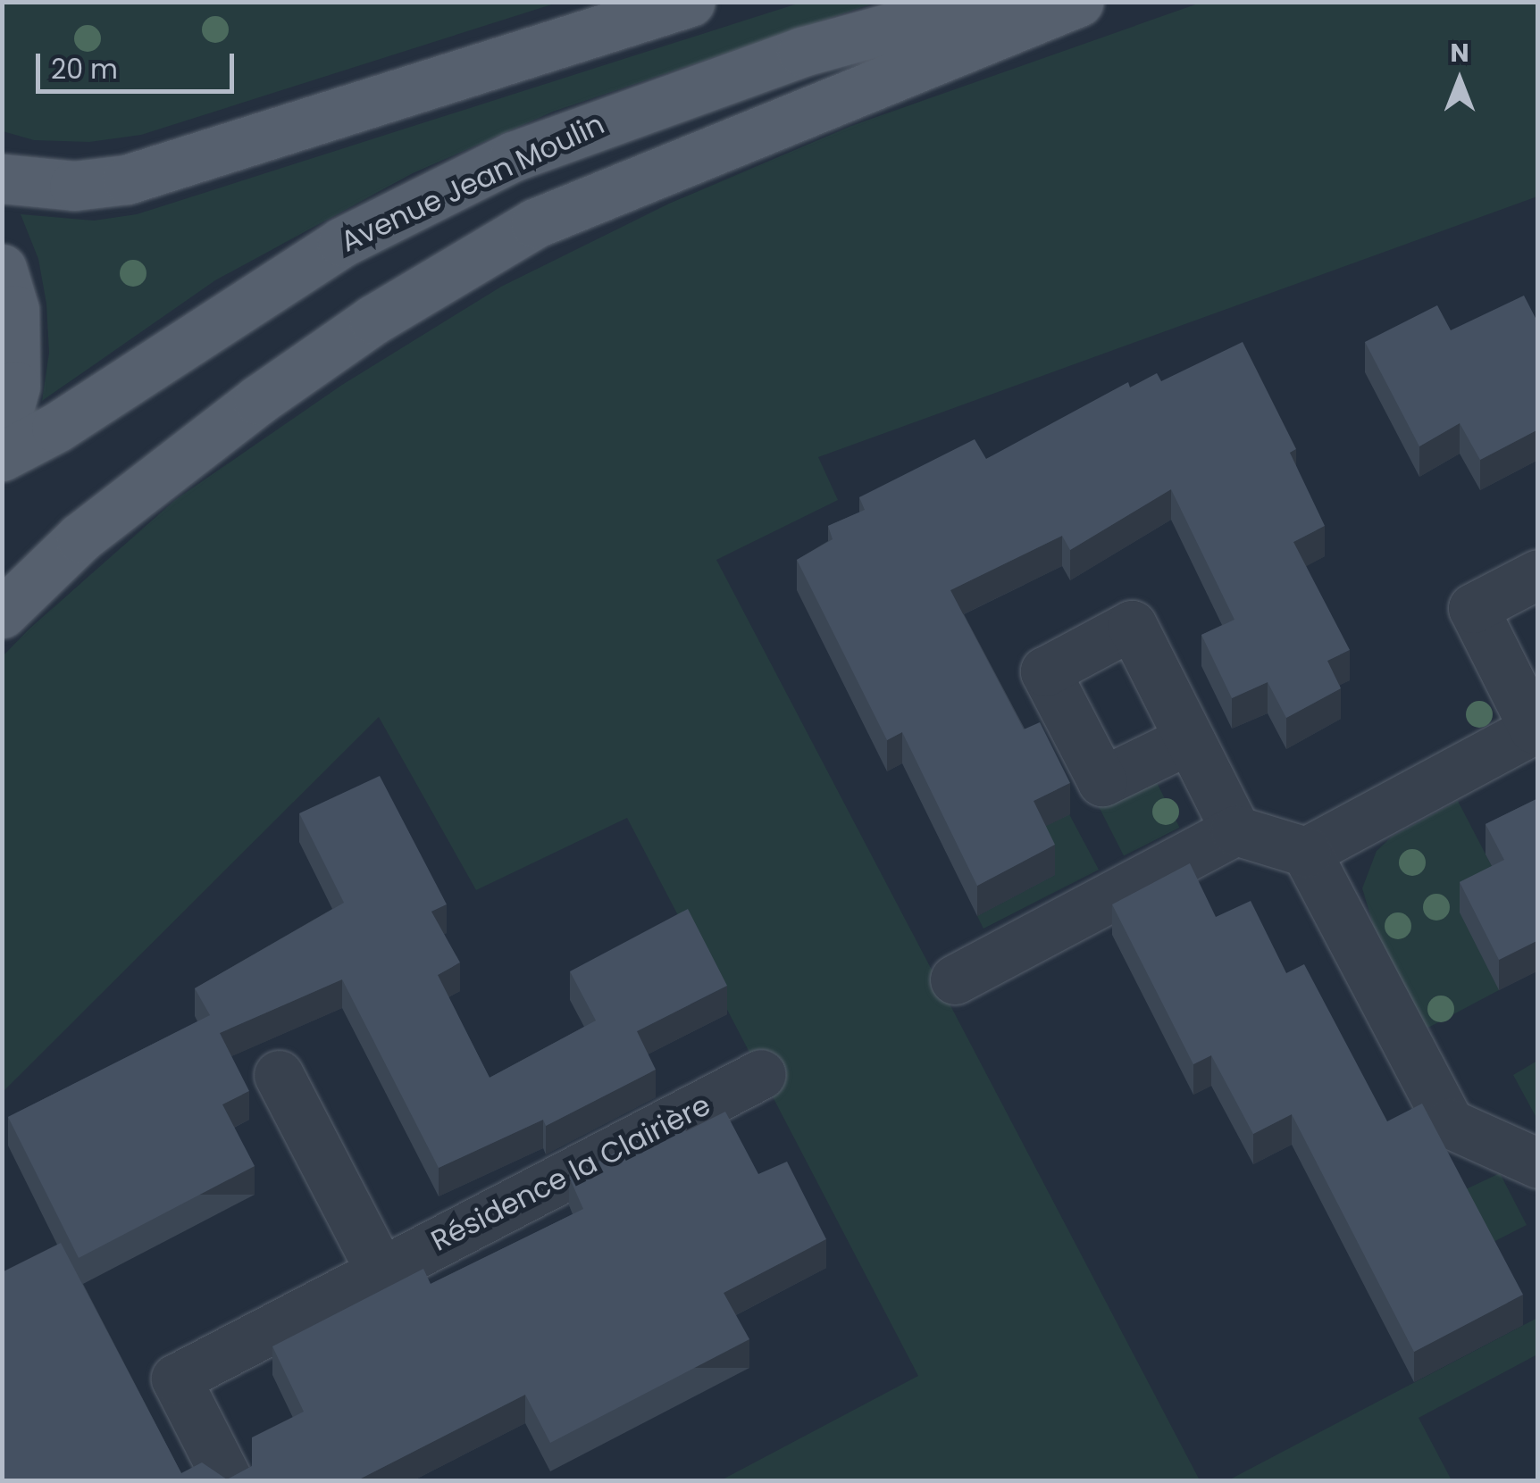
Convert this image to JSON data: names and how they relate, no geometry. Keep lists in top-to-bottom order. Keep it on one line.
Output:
{"streets":{"main road":["Avenue Jean Moulin"],"street":["Résidence la Clairière"]},"scale_bar":"20 m","north":"top"}
